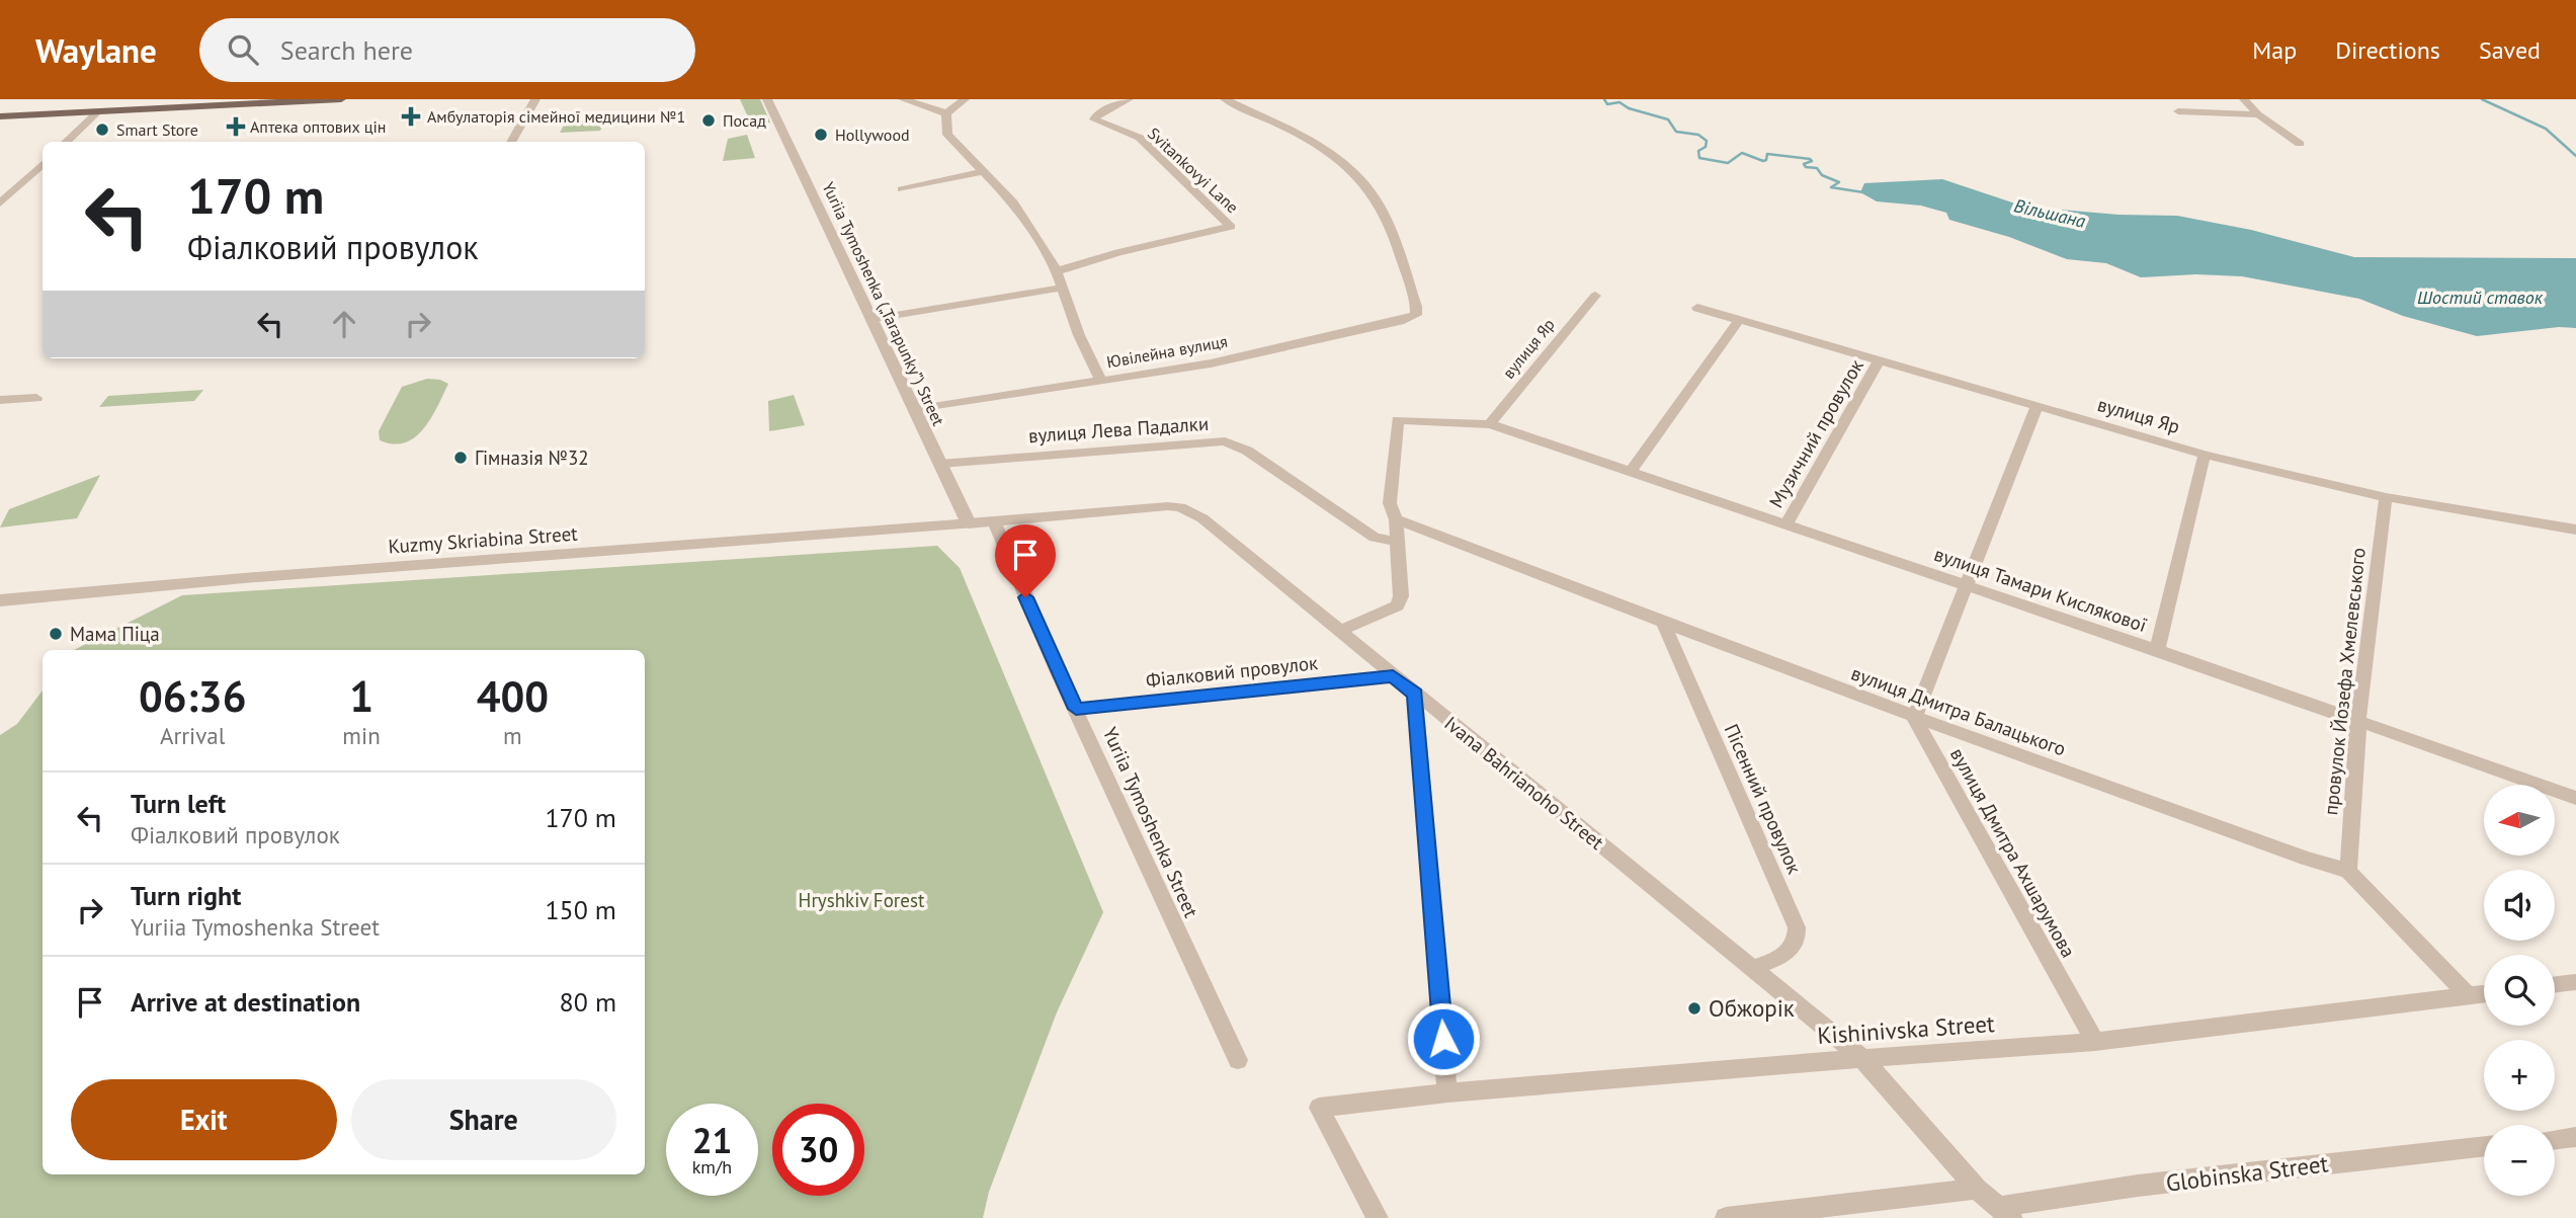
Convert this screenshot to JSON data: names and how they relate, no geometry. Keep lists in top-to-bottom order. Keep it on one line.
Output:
{"streets":{"street":["Svitankovyi Lane","Yuriia Tymoshenka („Tarapunky”) Street","вулиця Яр","Ювілейна вулиця","вулиця Лева Падалки","Музичний провулок","Kuzmy Skriabina Street","вулиця Тамари Кислякової","Фіалковий провулок","провулок Йозефа Хмелевського","вулиця Дмитра Балацького","Ivana Bahrianoho Street","Пісенний провулок","Yuriia Tymoshenka Street","вулиця Дмитра Ахшарумова","Kishinivska Street","Globinska Street"]},"crossings":[["Yuriia Tymoshenka („Tarapunky”) Street","Ювілейна вулиця"],["Yuriia Tymoshenka („Tarapunky”) Street","вулиця Лева Падалки"],["Yuriia Tymoshenka („Tarapunky”) Street","Kuzmy Skriabina Street"],["Yuriia Tymoshenka („Tarapunky”) Street","Ivana Bahrianoho Street"],["вулиця Яр","Музичний провулок"],["вулиця Яр","вулиця Тамари Кислякової"],["вулиця Яр","провулок Йозефа Хмелевського"],["Музичний провулок","вулиця Тамари Кислякової"],["Kuzmy Skriabina Street","Ivana Bahrianoho Street"],["вулиця Тамари Кислякової","провулок Йозефа Хмелевського"],["вулиця Тамари Кислякової","вулиця Дмитра Балацького"],["Фіалковий провулок","Ivana Bahrianoho Street"],["Фіалковий провулок","Yuriia Tymoshenka Street"],["провулок Йозефа Хмелевського","вулиця Дмитра Балацького"],["вулиця Дмитра Балацького","Пісенний провулок"],["вулиця Дмитра Балацького","вулиця Дмитра Ахшарумова"],["Ivana Bahrianoho Street","Пісенний провулок"],["Ivana Bahrianoho Street","Yuriia Tymoshenka Street"],["Ivana Bahrianoho Street","Kishinivska Street"],["Ivana Bahrianoho Street","Globinska Street"],["вулиця Дмитра Ахшарумова","Kishinivska Street"]],"water":["Вільшана","Шостий ставок"],"parks":["Hryshkiv Forest"],"places":{"health":["Амбулаторія сімейної медицини №1","Аптека оптових цін"],"other":["Посад","Smart Store","Hollywood","Гімназія №32","Мама Піца","Обжорік"]},"north":"left","page":{"header":"Waylane","search":"Search here","nav":["Map","Directions","Saved"],"turn":["170 m","Фіалковий провулок"],"eta":["06:36","Arrival","1","min","400","m"],"list":[{"name":"Turn left","note":"Фіалковий провулок","value":"170 m"},{"name":"Turn right","note":"Yuriia Tymoshenka Street","value":"150 m"},{"name":"Arrive at destination","value":"80 m"}],"map_buttons":["+","−"],"buttons":["Exit","Share"],"speed":"21 km/h","limit":"30"}}
